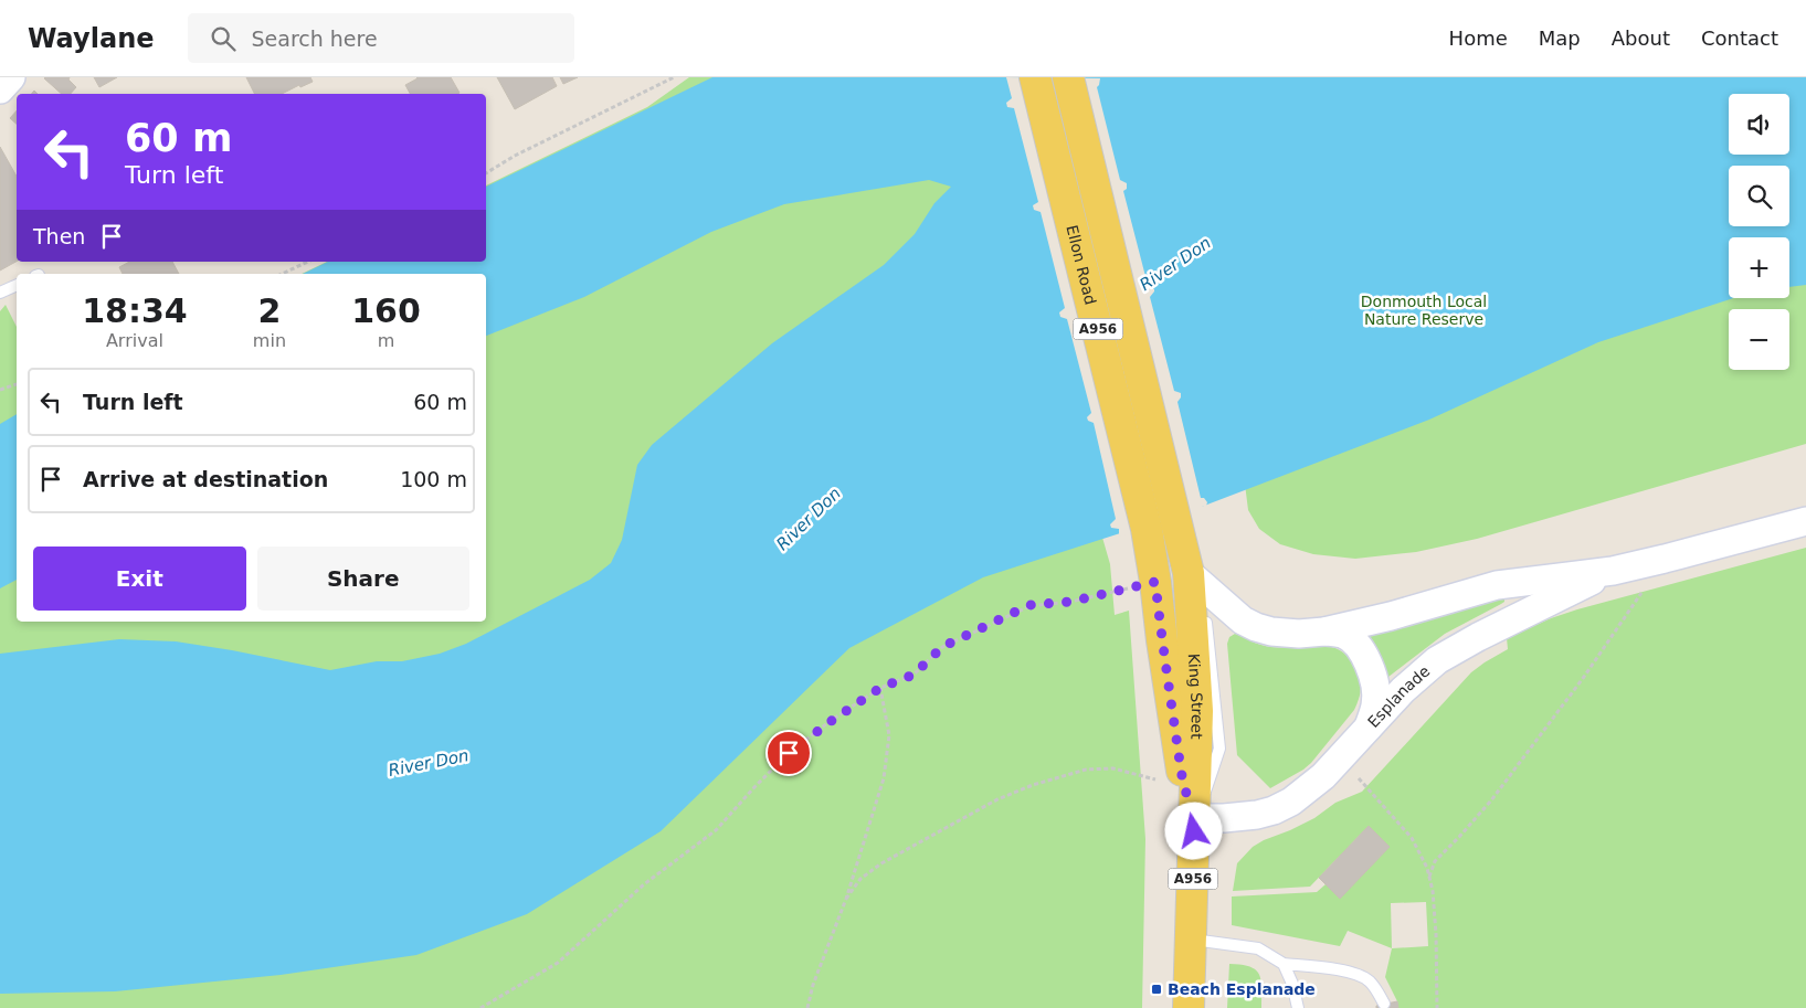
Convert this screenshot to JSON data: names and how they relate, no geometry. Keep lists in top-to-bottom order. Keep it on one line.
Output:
{"streets":{"main road":["Ellon Road","A956","King Street"],"street":["Esplanade"]},"crossings":[["Ellon Road","King Street"],["Ellon Road","Esplanade"],["King Street","Esplanade"]],"water":["River Don"],"parks":["Donmouth Local Nature Reserve"],"places":{"transit":["Beach Esplanade"]},"page":{"header":"Waylane","search":"Search here","nav":["Home","Map","About","Contact"],"map_buttons":["+","−"],"turn":["60 m","Turn left"],"then":"Then","eta":["18:34","Arrival","2","min","160","m"],"list":[{"name":"Turn left","value":"60 m"},{"name":"Arrive at destination","value":"100 m"}],"buttons":["Exit","Share"]}}
